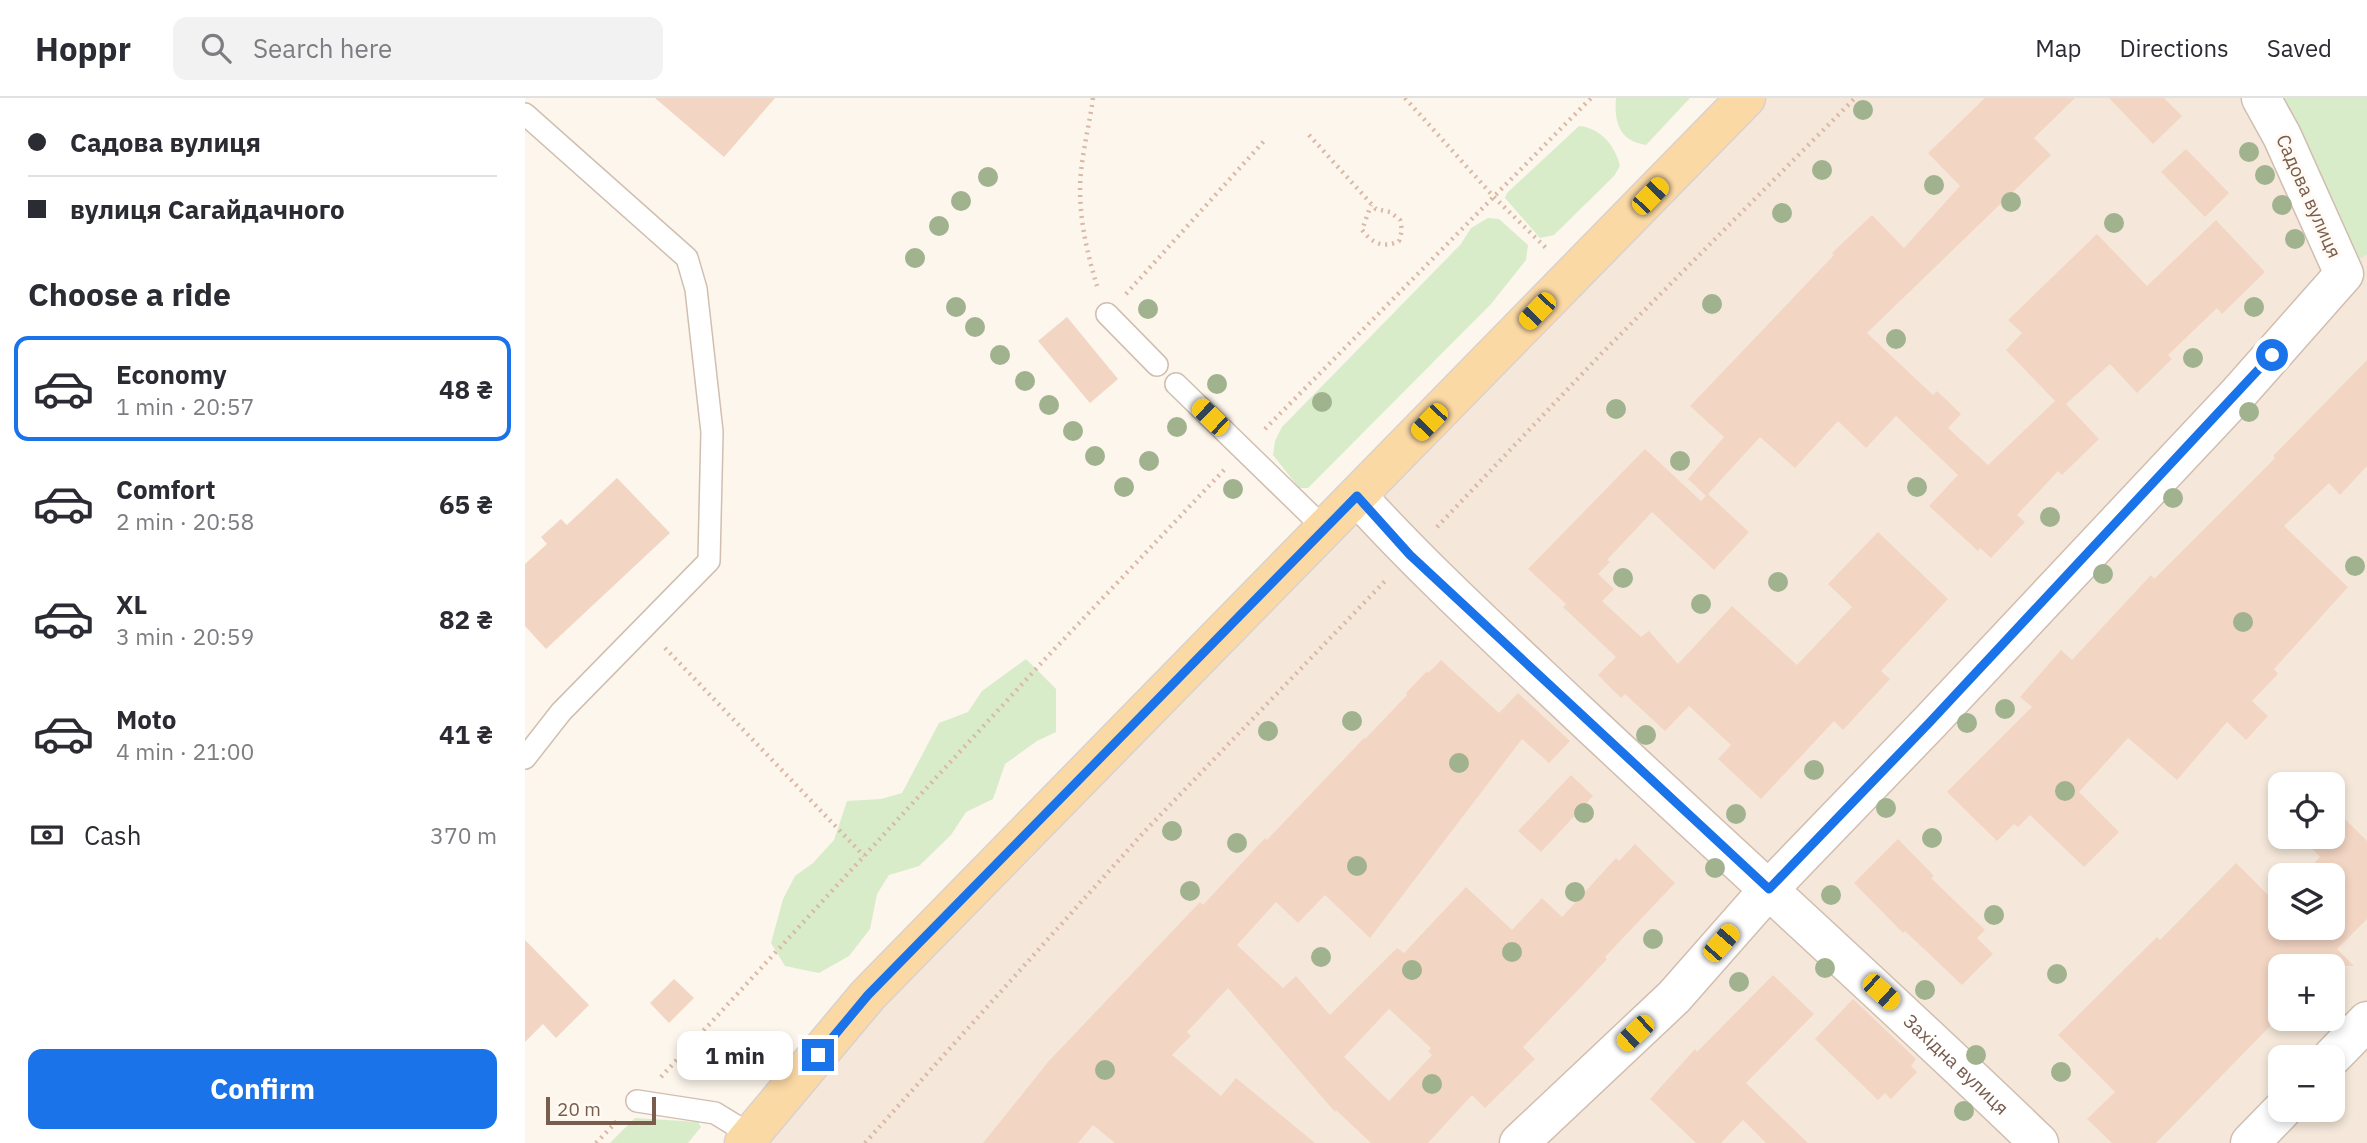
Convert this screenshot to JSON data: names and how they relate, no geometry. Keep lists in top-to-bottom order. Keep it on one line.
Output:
{"streets":{"street":["Садова вулиця","Західна вулиця"]},"crossings":[["Садова вулиця","Західна вулиця"]],"scale_bar":"20 m","page":{"header":"Hoppr","search":"Search here","nav":["Map","Directions","Saved"],"banner":["Садова вулиця","вулиця Сагайдачного"],"heading":"Choose a ride","list":[{"name":"Economy","note":"1 min · 20:57","value":"48 ₴"},{"name":"Comfort","note":"2 min · 20:58","value":"65 ₴"},{"name":"XL","note":"3 min · 20:59","value":"82 ₴"},{"name":"Moto","note":"4 min · 21:00","value":"41 ₴"}],"map_buttons":["+","−"],"pay":["Cash","370 m"],"bubble":"1 min","buttons":"Confirm","scale":"20 m"}}
